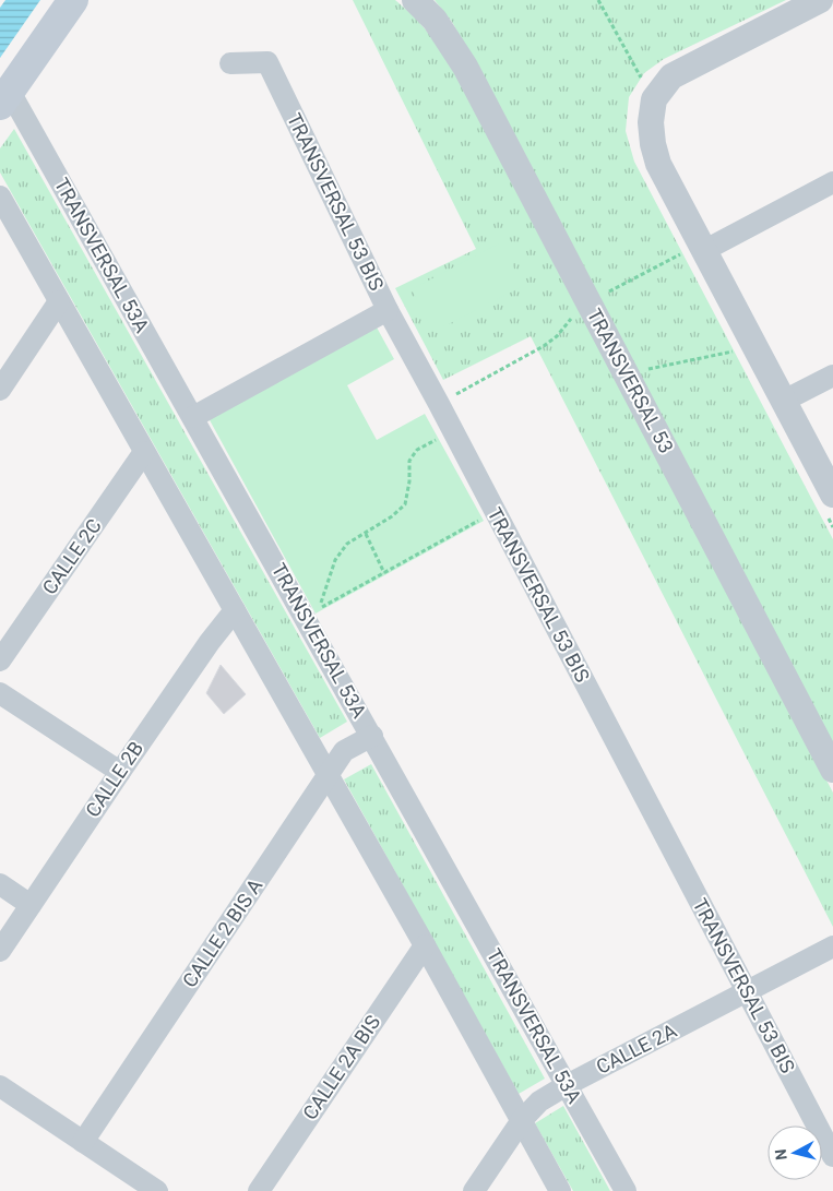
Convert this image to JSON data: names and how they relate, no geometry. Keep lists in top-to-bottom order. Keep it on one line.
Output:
{"streets":{"street":["TRANSVERSAL 53 BIS","TRANSVERSAL 53A","TRANSVERSAL 53","CALLE 2C","CALLE 2B","CALLE 2 BIS A","CALLE 2A","CALLE 2A BIS"]},"crossings":[["TRANSVERSAL 53 BIS","CALLE 2A"],["TRANSVERSAL 53A","CALLE 2 BIS A"],["TRANSVERSAL 53A","CALLE 2A"]],"north":"left"}
